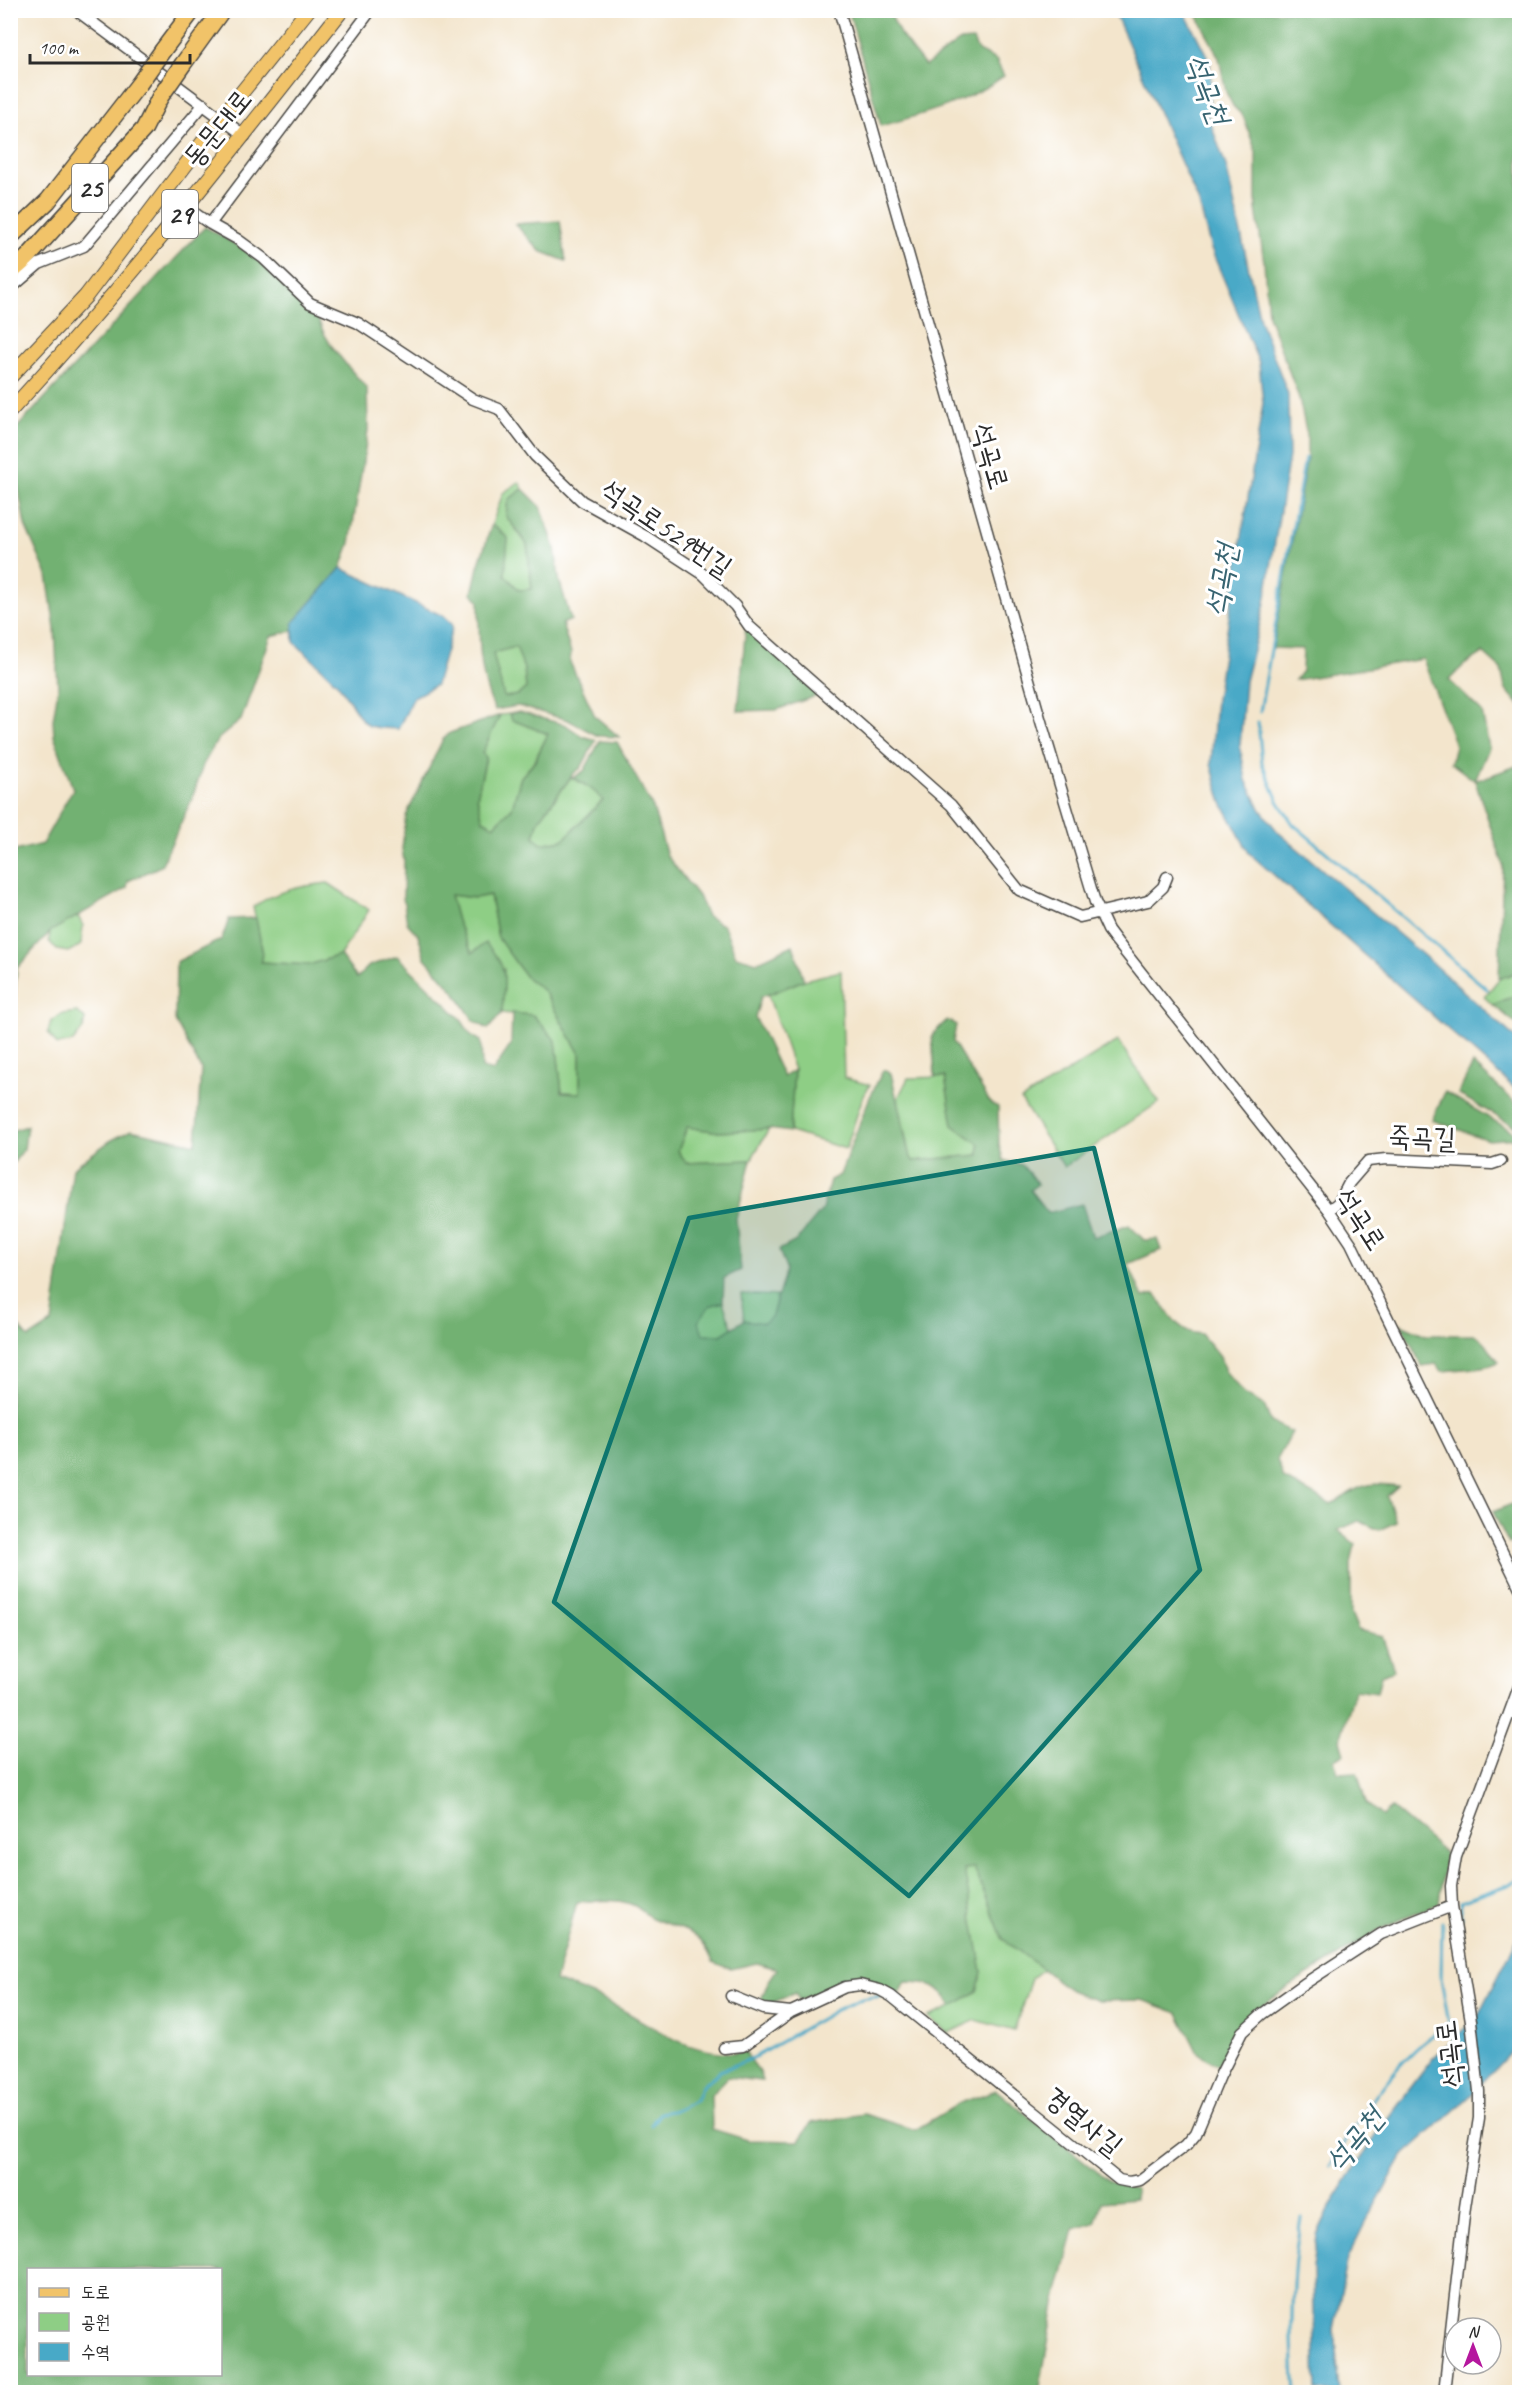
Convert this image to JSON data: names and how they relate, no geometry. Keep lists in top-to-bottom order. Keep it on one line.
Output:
{"streets":{"highway":["25"],"main road":["동문대로","29"],"street":["석곡로","석곡로529번길","죽곡길","경열사길"]},"crossings":[["동문대로","석곡로529번길"],["석곡로","석곡로529번길"],["석곡로","죽곡길"],["석곡로","경열사길"]],"water":["석곡천"],"legend":["도로","공원","수역"],"scale_bar":"100 m","north":"top"}
